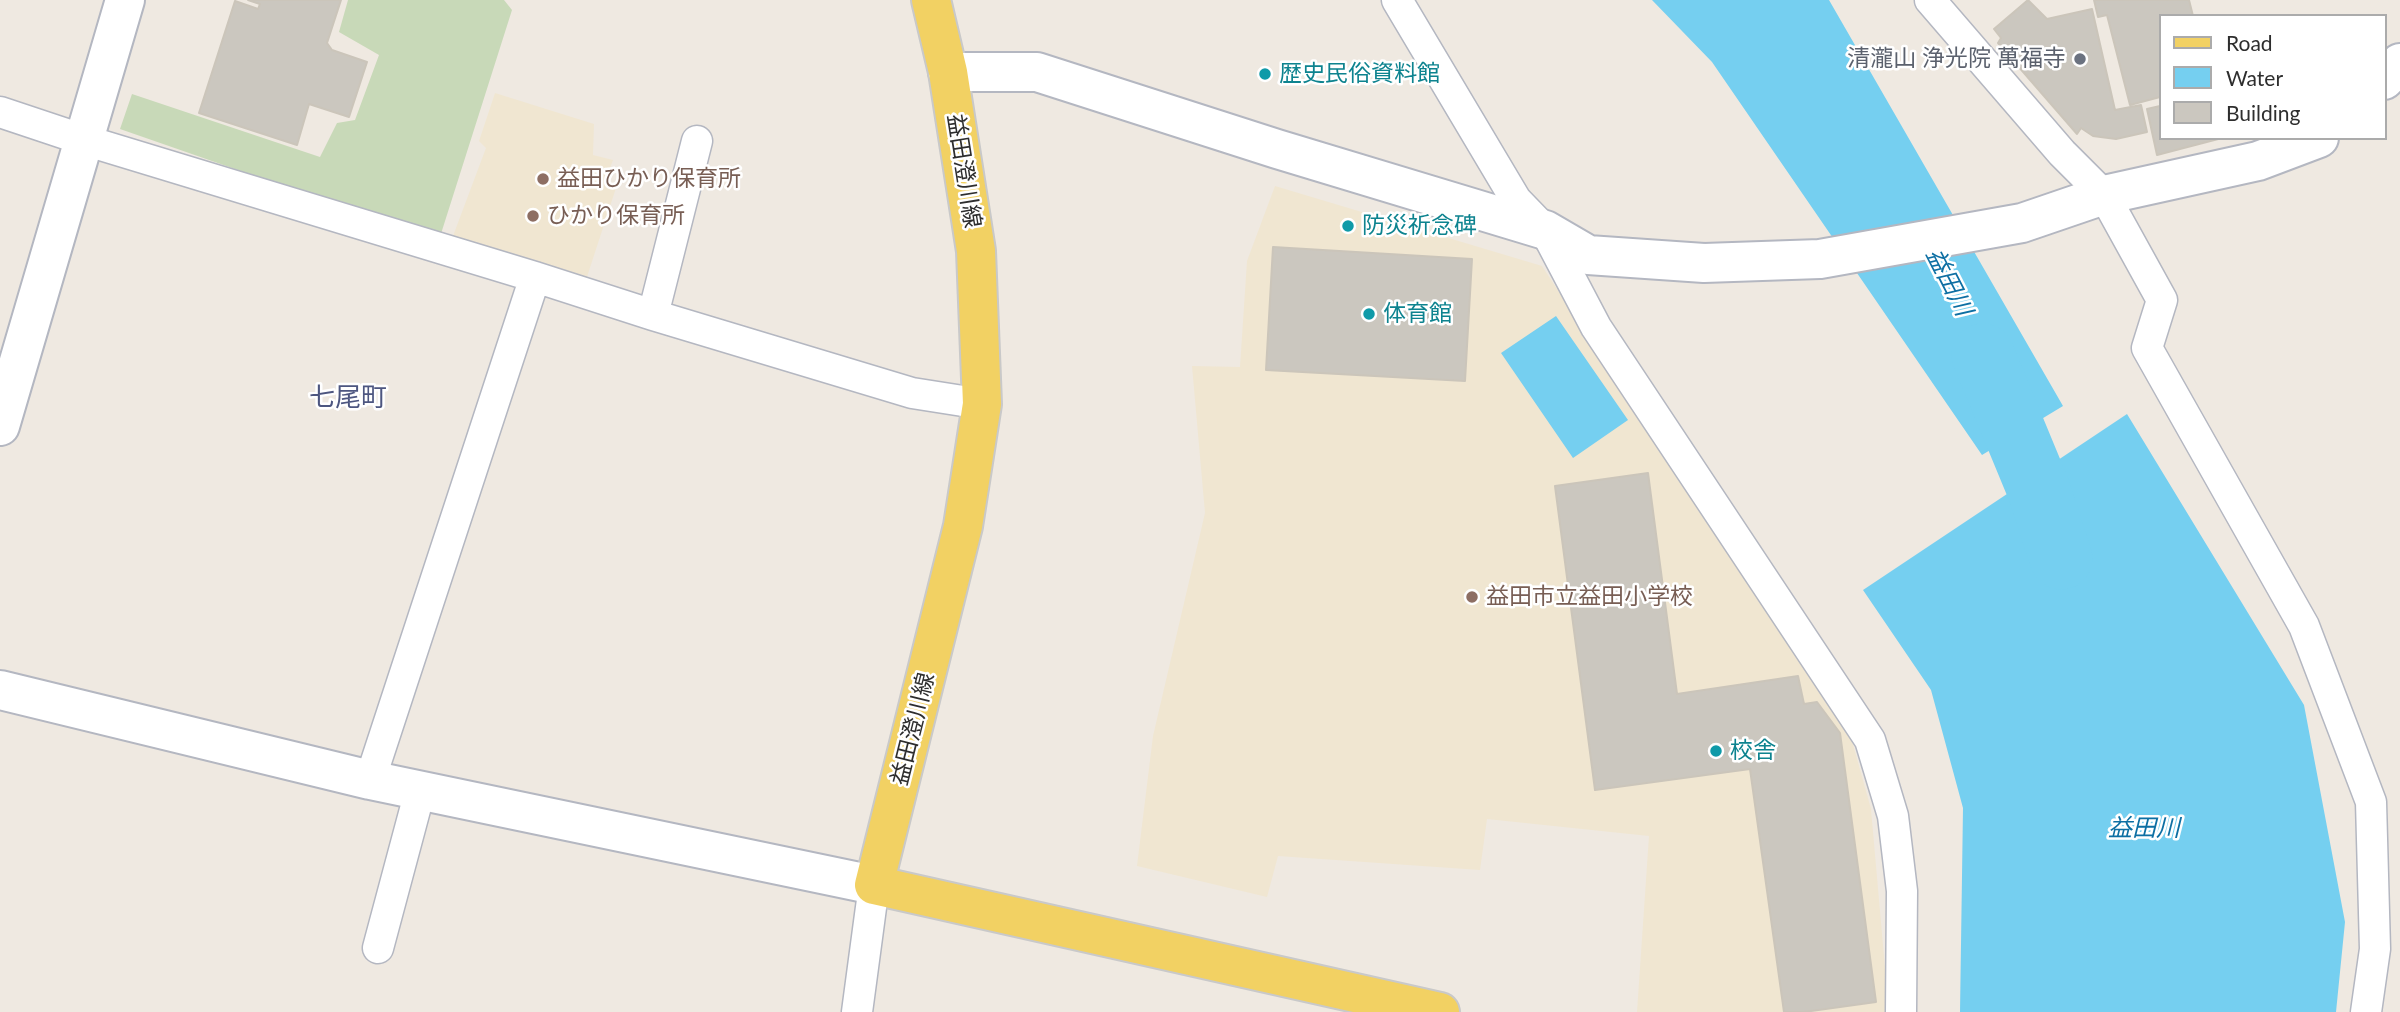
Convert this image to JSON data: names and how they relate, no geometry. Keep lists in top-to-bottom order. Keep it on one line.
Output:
{"streets":{"main road":["益田澄川線"]},"districts":["七尾町"],"water":["益田川"],"places":["清瀧山 浄光院 萬福寺","歴史民俗資料館","益田ひかり保育所","ひかり保育所","防災祈念碑","体育館","益田市立益田小学校","校舎"],"legend":["Road","Water","Building"]}
